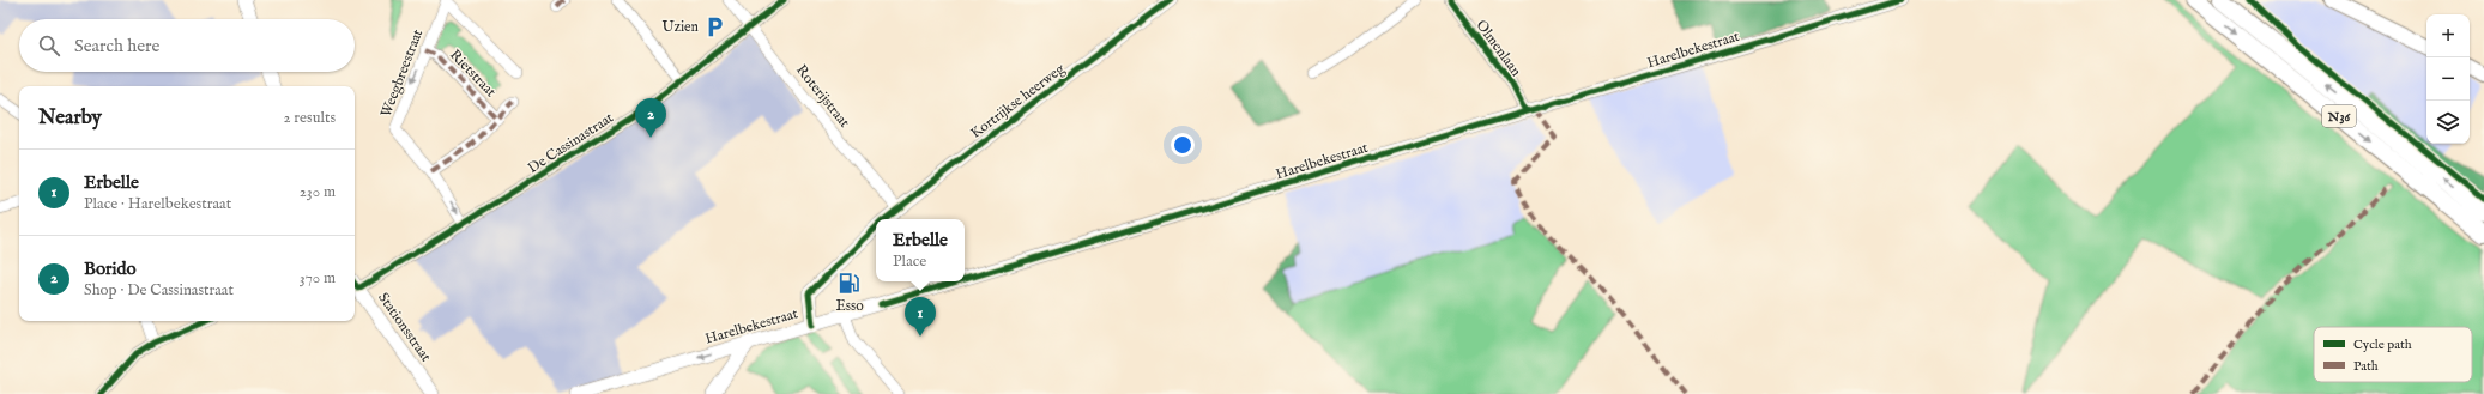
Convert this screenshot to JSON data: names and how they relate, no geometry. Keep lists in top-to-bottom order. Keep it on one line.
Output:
{"streets":{"main road":["N36"],"street":["Olmenlaan","Harelbekestraat","Weegbreestraat","Rietstraat","Roterijstraat","Kortrijkse heerweg","De Cassinastraat","Stationsstraat"]},"crossings":[["Olmenlaan","Harelbekestraat"],["Harelbekestraat","Kortrijkse heerweg"],["Weegbreestraat","Rietstraat"],["Weegbreestraat","De Cassinastraat"],["Roterijstraat","Kortrijkse heerweg"],["Roterijstraat","De Cassinastraat"],["De Cassinastraat","Stationsstraat"]],"one_way":["Weegbreestraat"],"places":{"parking":["Uzien"],"fuel station":["Esso"]},"legend":["Cycle path","Path"],"page":{"map_buttons":["+","−"],"search":"Search here","heading":["Nearby","2 results"],"pins":["2","1"],"list":[{"mark":"1","name":"Erbelle","note":"Place · Harelbekestraat","value":"230 m"},{"mark":"2","name":"Borido","note":"Shop · De Cassinastraat","value":"370 m"}],"popup":["Erbelle","Place"]}}
